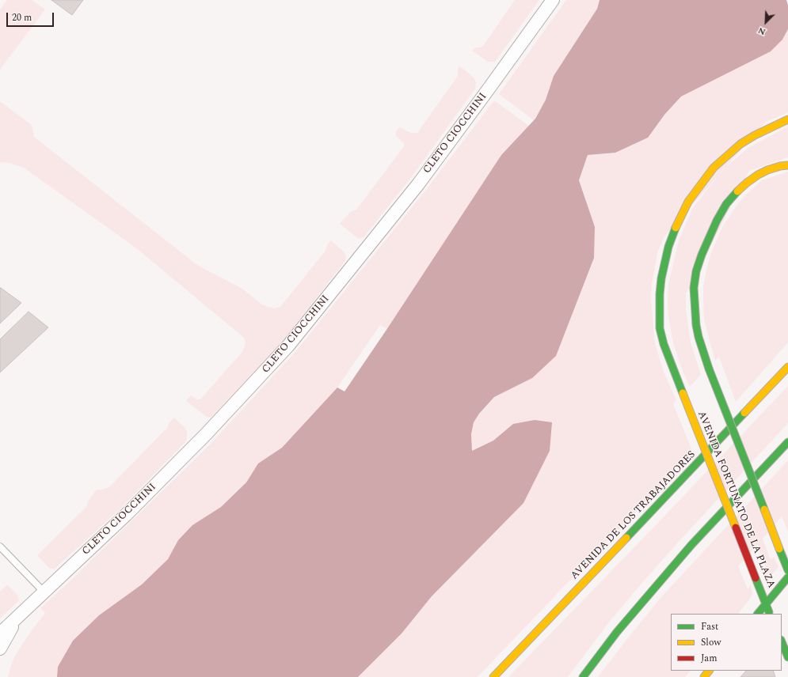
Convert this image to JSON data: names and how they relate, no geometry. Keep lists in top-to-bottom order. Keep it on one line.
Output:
{"streets":{"main road":["AVENIDA FORTUNATO DE LA PLAZA","AVENIDA DE LOS TRABAJADORES"],"street":["CLETO CIOCCHINI"]},"legend":["Fast","Slow","Jam"],"scale_bar":"20 m","north":"bottom left"}
